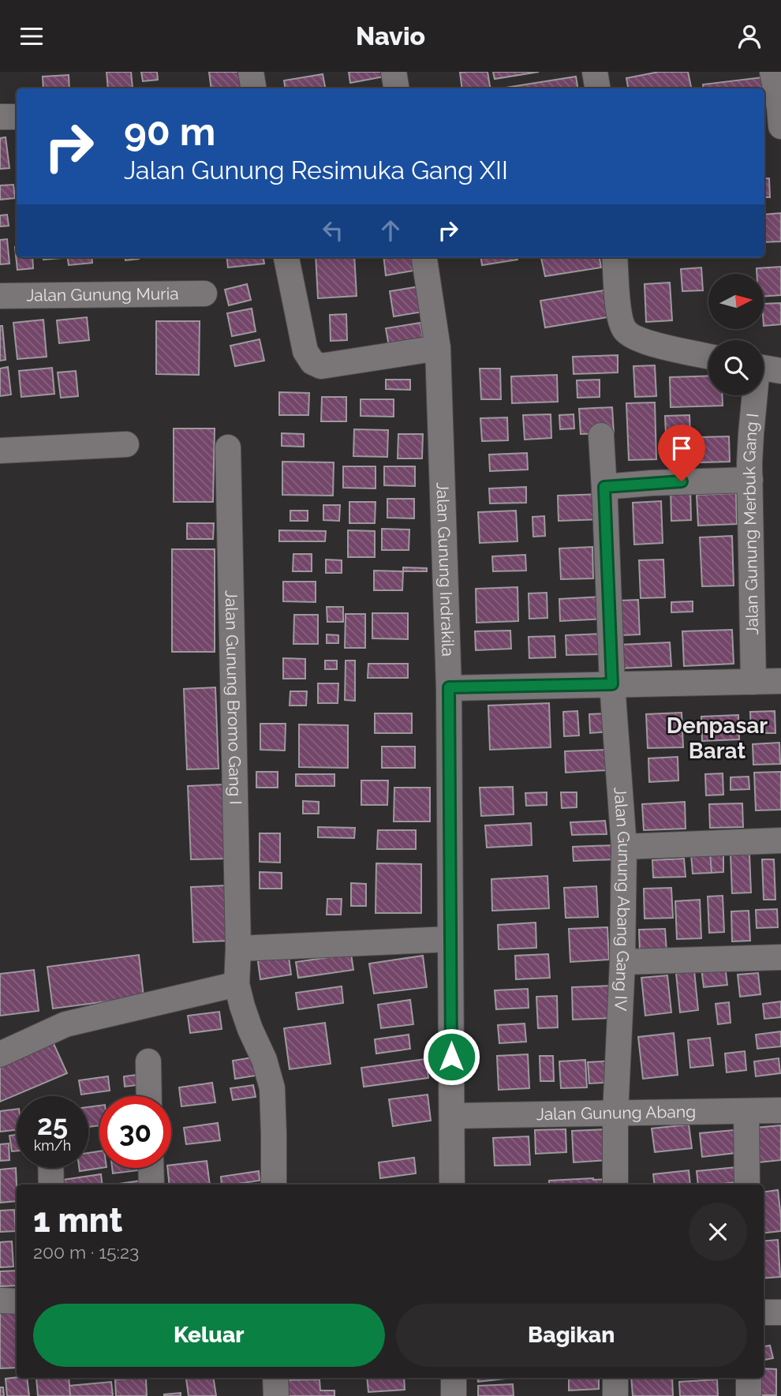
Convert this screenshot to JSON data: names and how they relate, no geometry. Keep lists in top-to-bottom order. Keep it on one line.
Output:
{"streets":{"street":["Jalan Gunung Muria","Jalan Gunung Merbuk Gang I","Jalan Gunung Indrakila","Jalan Gunung Bromo Gang I","Jalan Gunung Abang Gang IV","Jalan Gunung Abang"]},"crossings":[["Jalan Gunung Indrakila","Jalan Gunung Abang"],["Jalan Gunung Abang Gang IV","Jalan Gunung Abang"]],"districts":["Denpasar Barat"],"north":"right","page":{"header":"Navio","turn":["90 m","Jalan Gunung Resimuka Gang XII"],"speed":"25 km/h","limit":"30","heading":["1 mnt","200 m · 15:23"],"buttons":["Keluar","Bagikan"]}}
